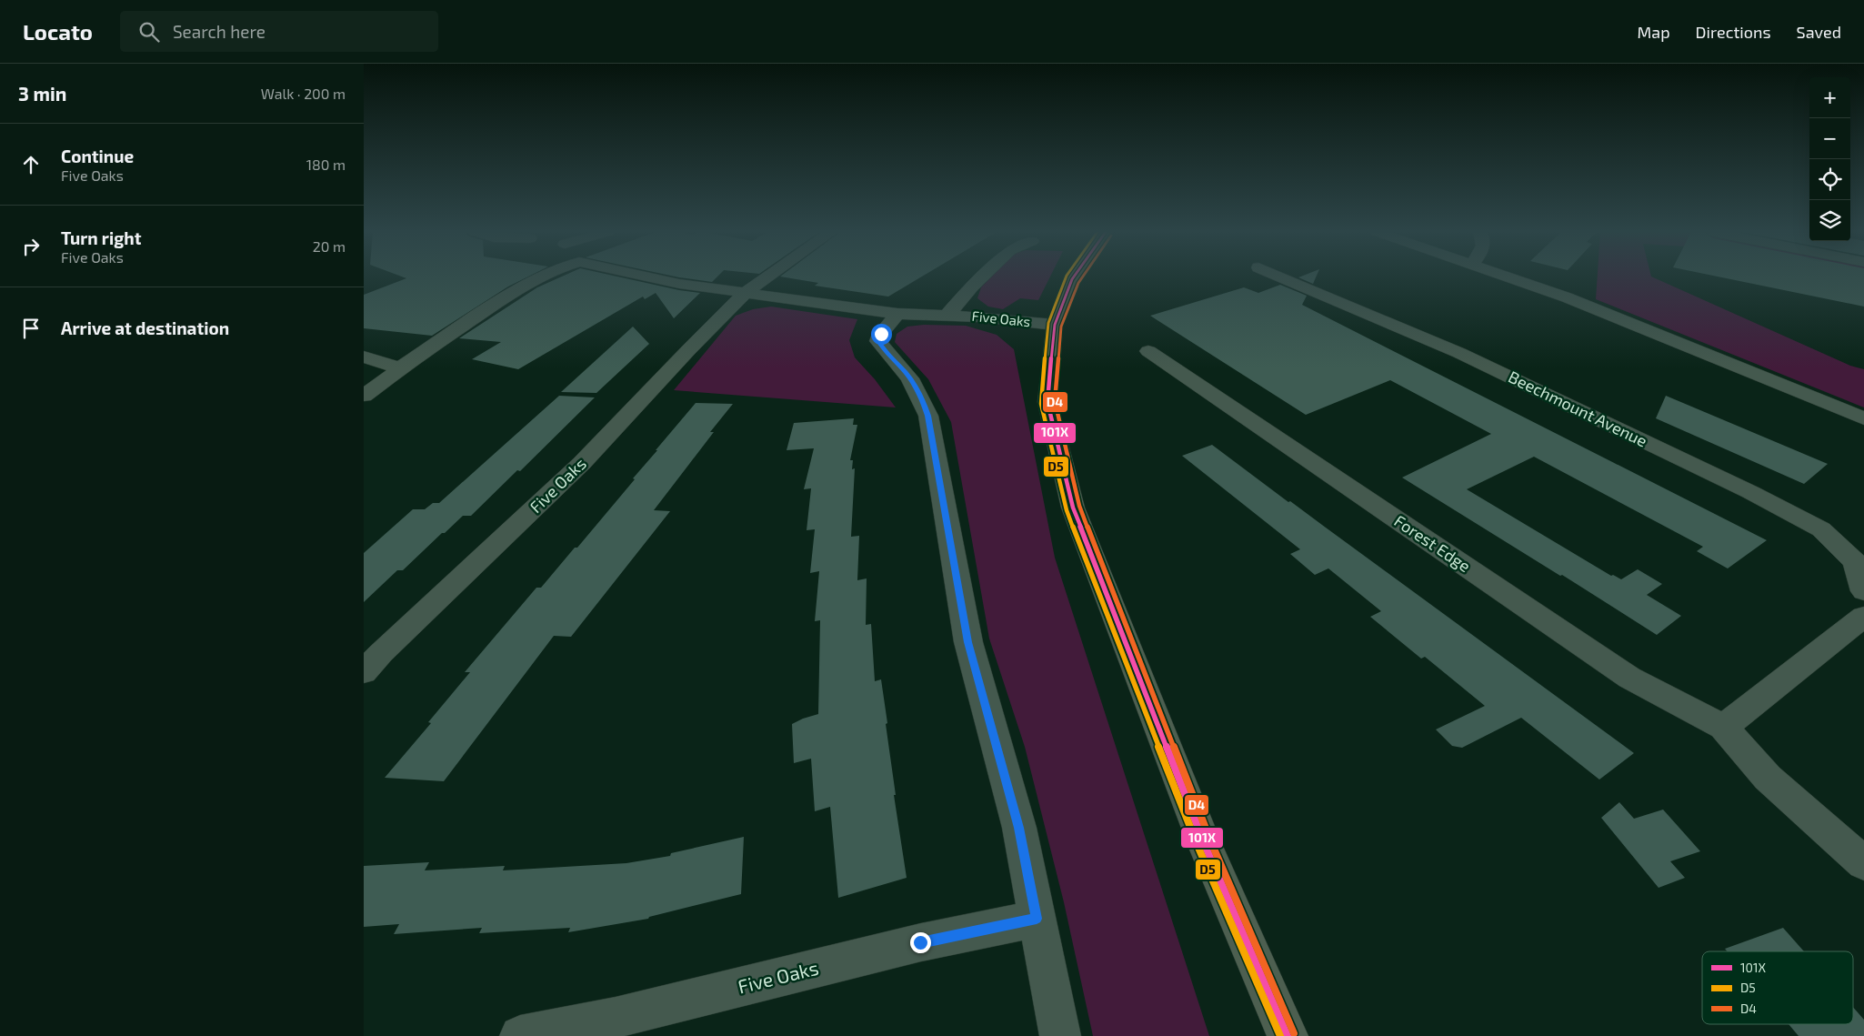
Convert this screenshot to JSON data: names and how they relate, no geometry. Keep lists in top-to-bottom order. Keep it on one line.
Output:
{"streets":{"street":["Five Oaks","Beechmount Avenue","Forest Edge"]},"lines":["transit line 101X","transit line D5","transit line D4"],"legend":["101X","D5","D4"],"page":{"header":"Locato","search":"Search here","nav":["Map","Directions","Saved"],"heading":["3 min","Walk · 200 m"],"map_buttons":["+","−"],"list":[["Continue","Five Oaks","180 m"],["Turn right","Five Oaks","20 m"],"Arrive at destination"]}}
